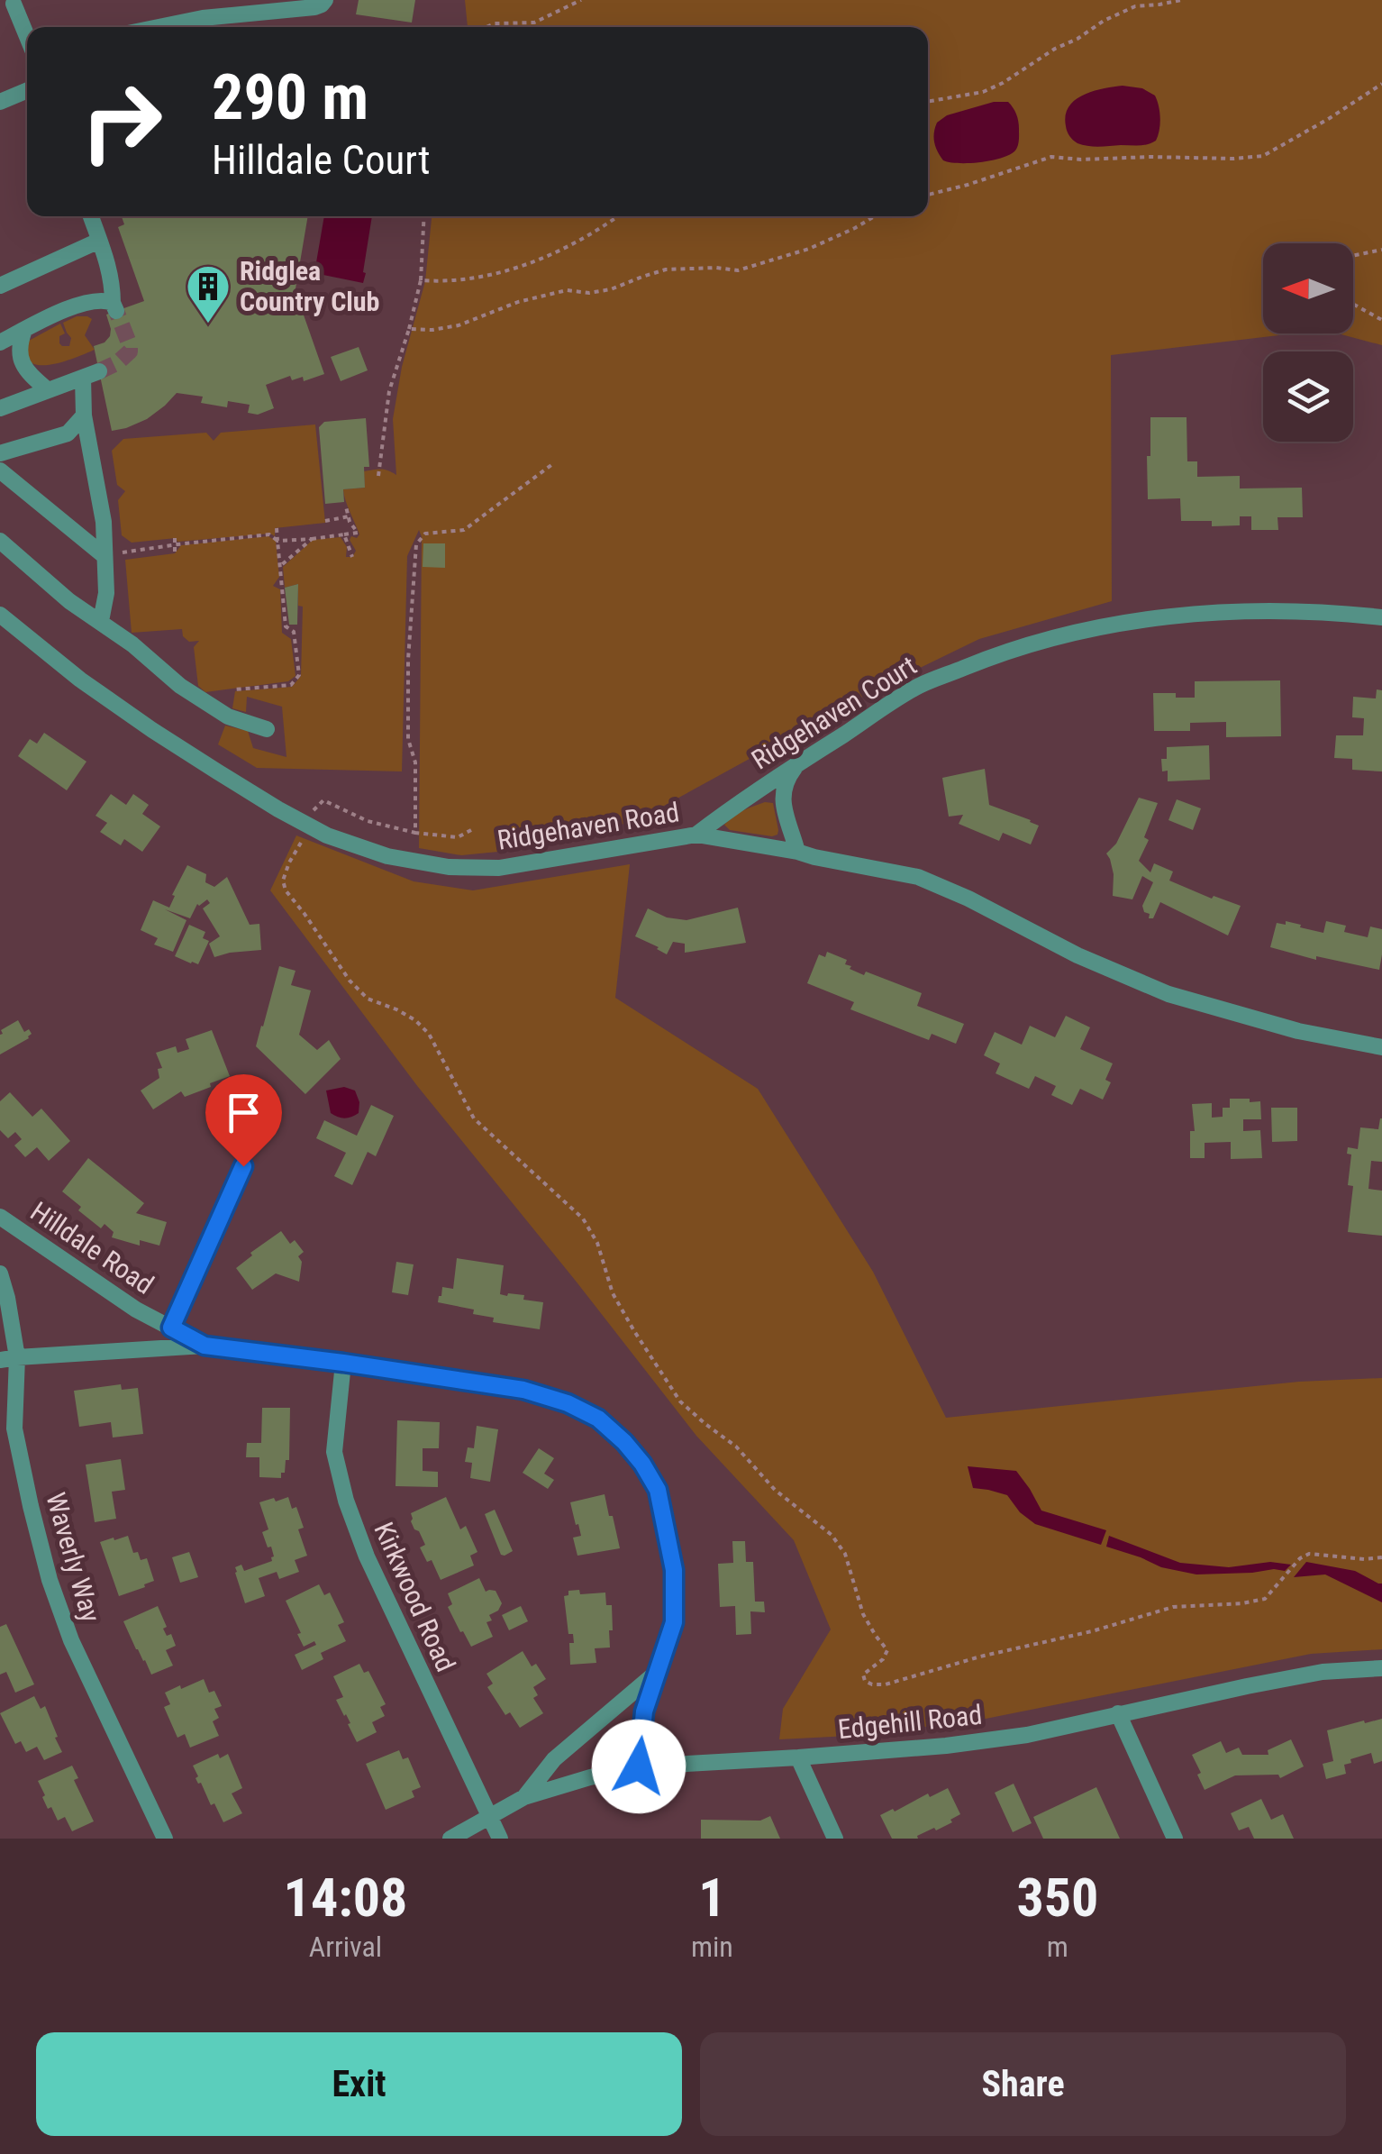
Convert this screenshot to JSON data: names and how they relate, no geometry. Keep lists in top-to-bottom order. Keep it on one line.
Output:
{"streets":{"street":["Ridgehaven Court","Ridgehaven Road","Hilldale Road","Waverly Way","Kirkwood Road","Edgehill Road"]},"crossings":[["Ridgehaven Court","Ridgehaven Road"],["Hilldale Road","Waverly Way"],["Hilldale Road","Kirkwood Road"],["Hilldale Road","Edgehill Road"],["Kirkwood Road","Edgehill Road"]],"places":{"building":["Ridglea Country Club"]},"north":"left","page":{"turn":["290 m","Hilldale Court"],"eta":["14:08","Arrival","1","min","350","m"],"buttons":["Exit","Share"]}}
